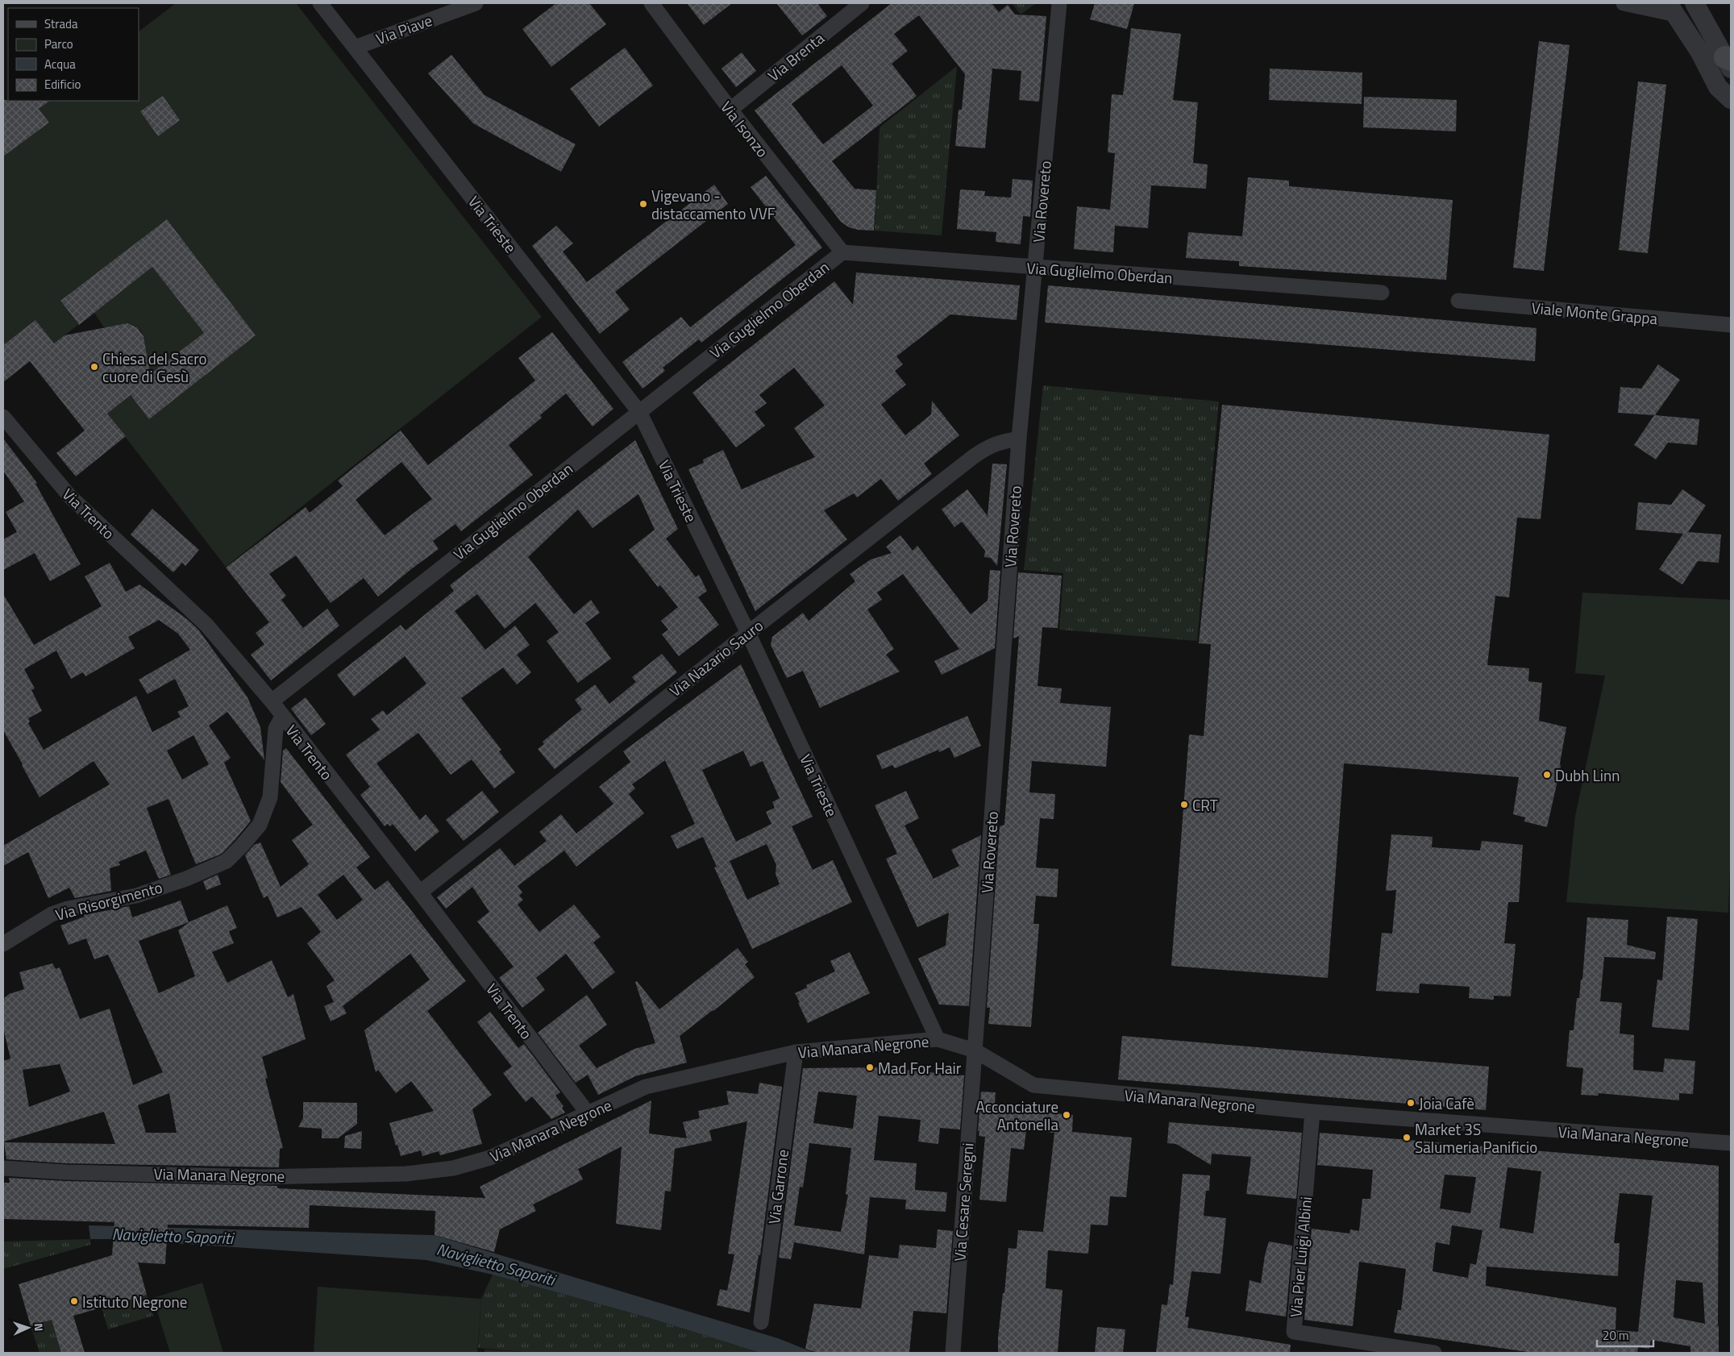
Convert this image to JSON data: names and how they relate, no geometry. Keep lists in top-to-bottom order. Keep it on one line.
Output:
{"streets":{"street":["Via Piave","Via Brenta","Via Isonzo","Via Rovereto","Via Trieste","Via Guglielmo Oberdan","Viale Monte Grappa","Via Trento","Via Nazario Sauro","Via Risorgimento","Via Manara Negrone","Via Garrone","Via Cesare Seregni","Via Pier Luigi Albini"]},"crossings":[["Via Piave","Via Trieste"],["Via Brenta","Via Isonzo"],["Via Isonzo","Via Guglielmo Oberdan"],["Via Rovereto","Via Guglielmo Oberdan"],["Via Rovereto","Via Nazario Sauro"],["Via Rovereto","Via Manara Negrone"],["Via Rovereto","Via Cesare Seregni"],["Via Trieste","Via Guglielmo Oberdan"],["Via Trieste","Via Nazario Sauro"],["Via Trieste","Via Manara Negrone"],["Via Guglielmo Oberdan","Via Trento"],["Via Trento","Via Nazario Sauro"],["Via Trento","Via Risorgimento"],["Via Trento","Via Manara Negrone"],["Via Manara Negrone","Via Garrone"],["Via Manara Negrone","Via Cesare Seregni"],["Via Manara Negrone","Via Pier Luigi Albini"]],"water":["Naviglietto Saporiti"],"places":["Vigevano - distaccamento VVF","Chiesa del Sacro cuore di Gesù","Dubh Linn","CRT","Mad For Hair","Joia Cafè","Acconciature Antonella","Market 3S Salumeria Panificio","Istituto Negrone"],"legend":["Strada","Parco","Acqua","Edificio"],"scale_bar":"20 m","north":"right"}
